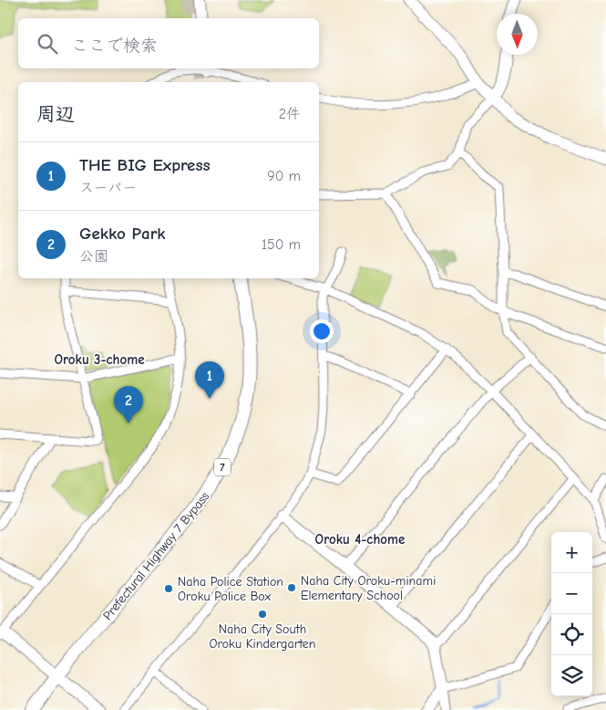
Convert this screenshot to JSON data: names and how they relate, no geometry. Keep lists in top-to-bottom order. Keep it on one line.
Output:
{"streets":{"main road":["7","Prefectural Highway 7 Bypass"]},"districts":["Oroku 3-chome","Oroku 4-chome"],"places":["Naha City Oroku-minami Elementary School","Naha Police Station Oroku Police Box","Naha City South Oroku Kindergarten"],"north":"bottom","page":{"search":"ここで検索","heading":["周辺","2件"],"list":[{"mark":"1","name":"THE BIG Express","note":"スーパー","value":"90 m"},{"mark":"2","name":"Gekko Park","note":"公園","value":"150 m"}],"pins":["1","2"],"map_buttons":["+","−"]}}
